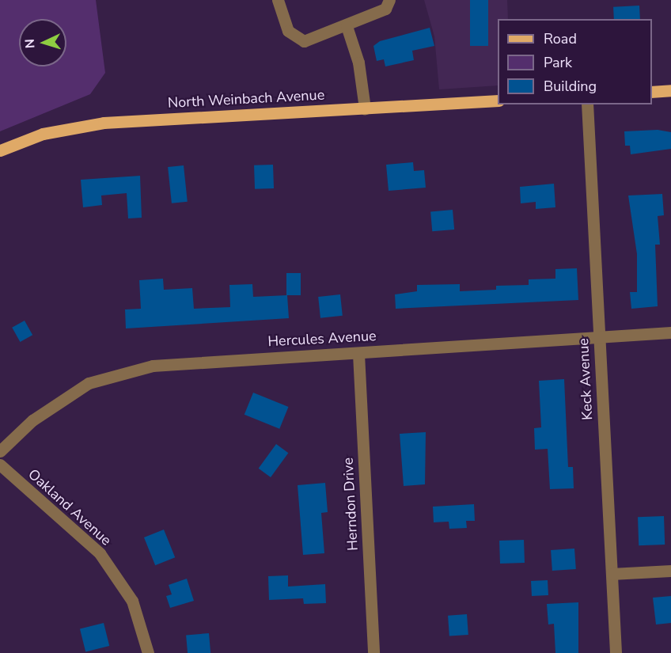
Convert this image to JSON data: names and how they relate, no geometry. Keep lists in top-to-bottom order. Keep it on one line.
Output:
{"streets":{"main road":["North Weinbach Avenue"],"street":["Hercules Avenue","Keck Avenue","Herndon Drive","Oakland Avenue"]},"crossings":[["Hercules Avenue","Keck Avenue"],["Hercules Avenue","Herndon Drive"]],"legend":["Road","Park","Building"],"north":"left"}
